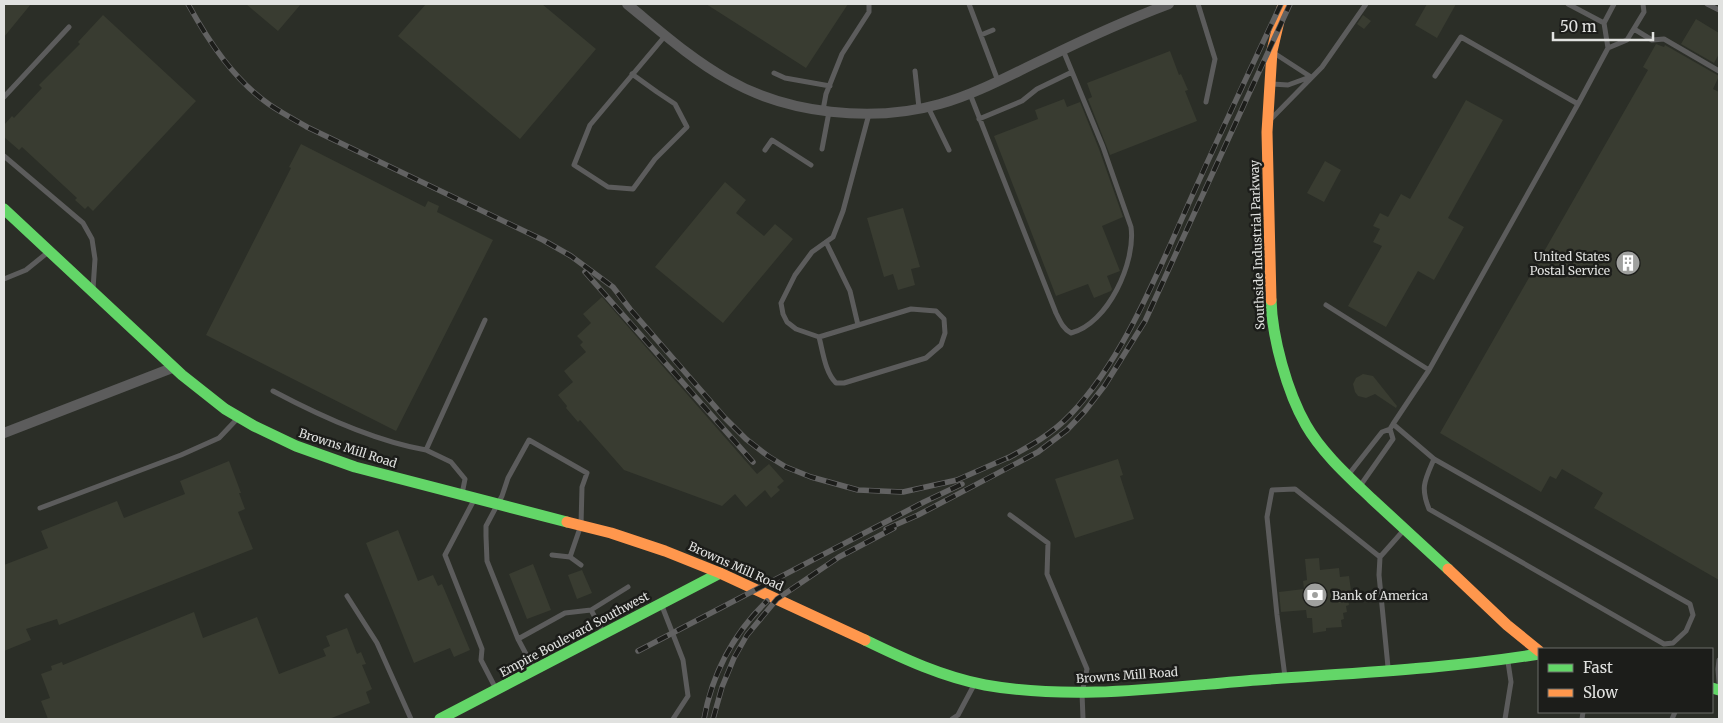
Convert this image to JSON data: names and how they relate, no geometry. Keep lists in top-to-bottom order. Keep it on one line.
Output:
{"streets":{"street":["Southside Industrial Parkway","Browns Mill Road","Empire Boulevard Southwest"]},"crossings":[["Browns Mill Road","Empire Boulevard Southwest"]],"places":{"building":["United States Postal Service"],"bank":["Bank of America"]},"legend":["Fast","Slow"],"scale_bar":"50 m"}
